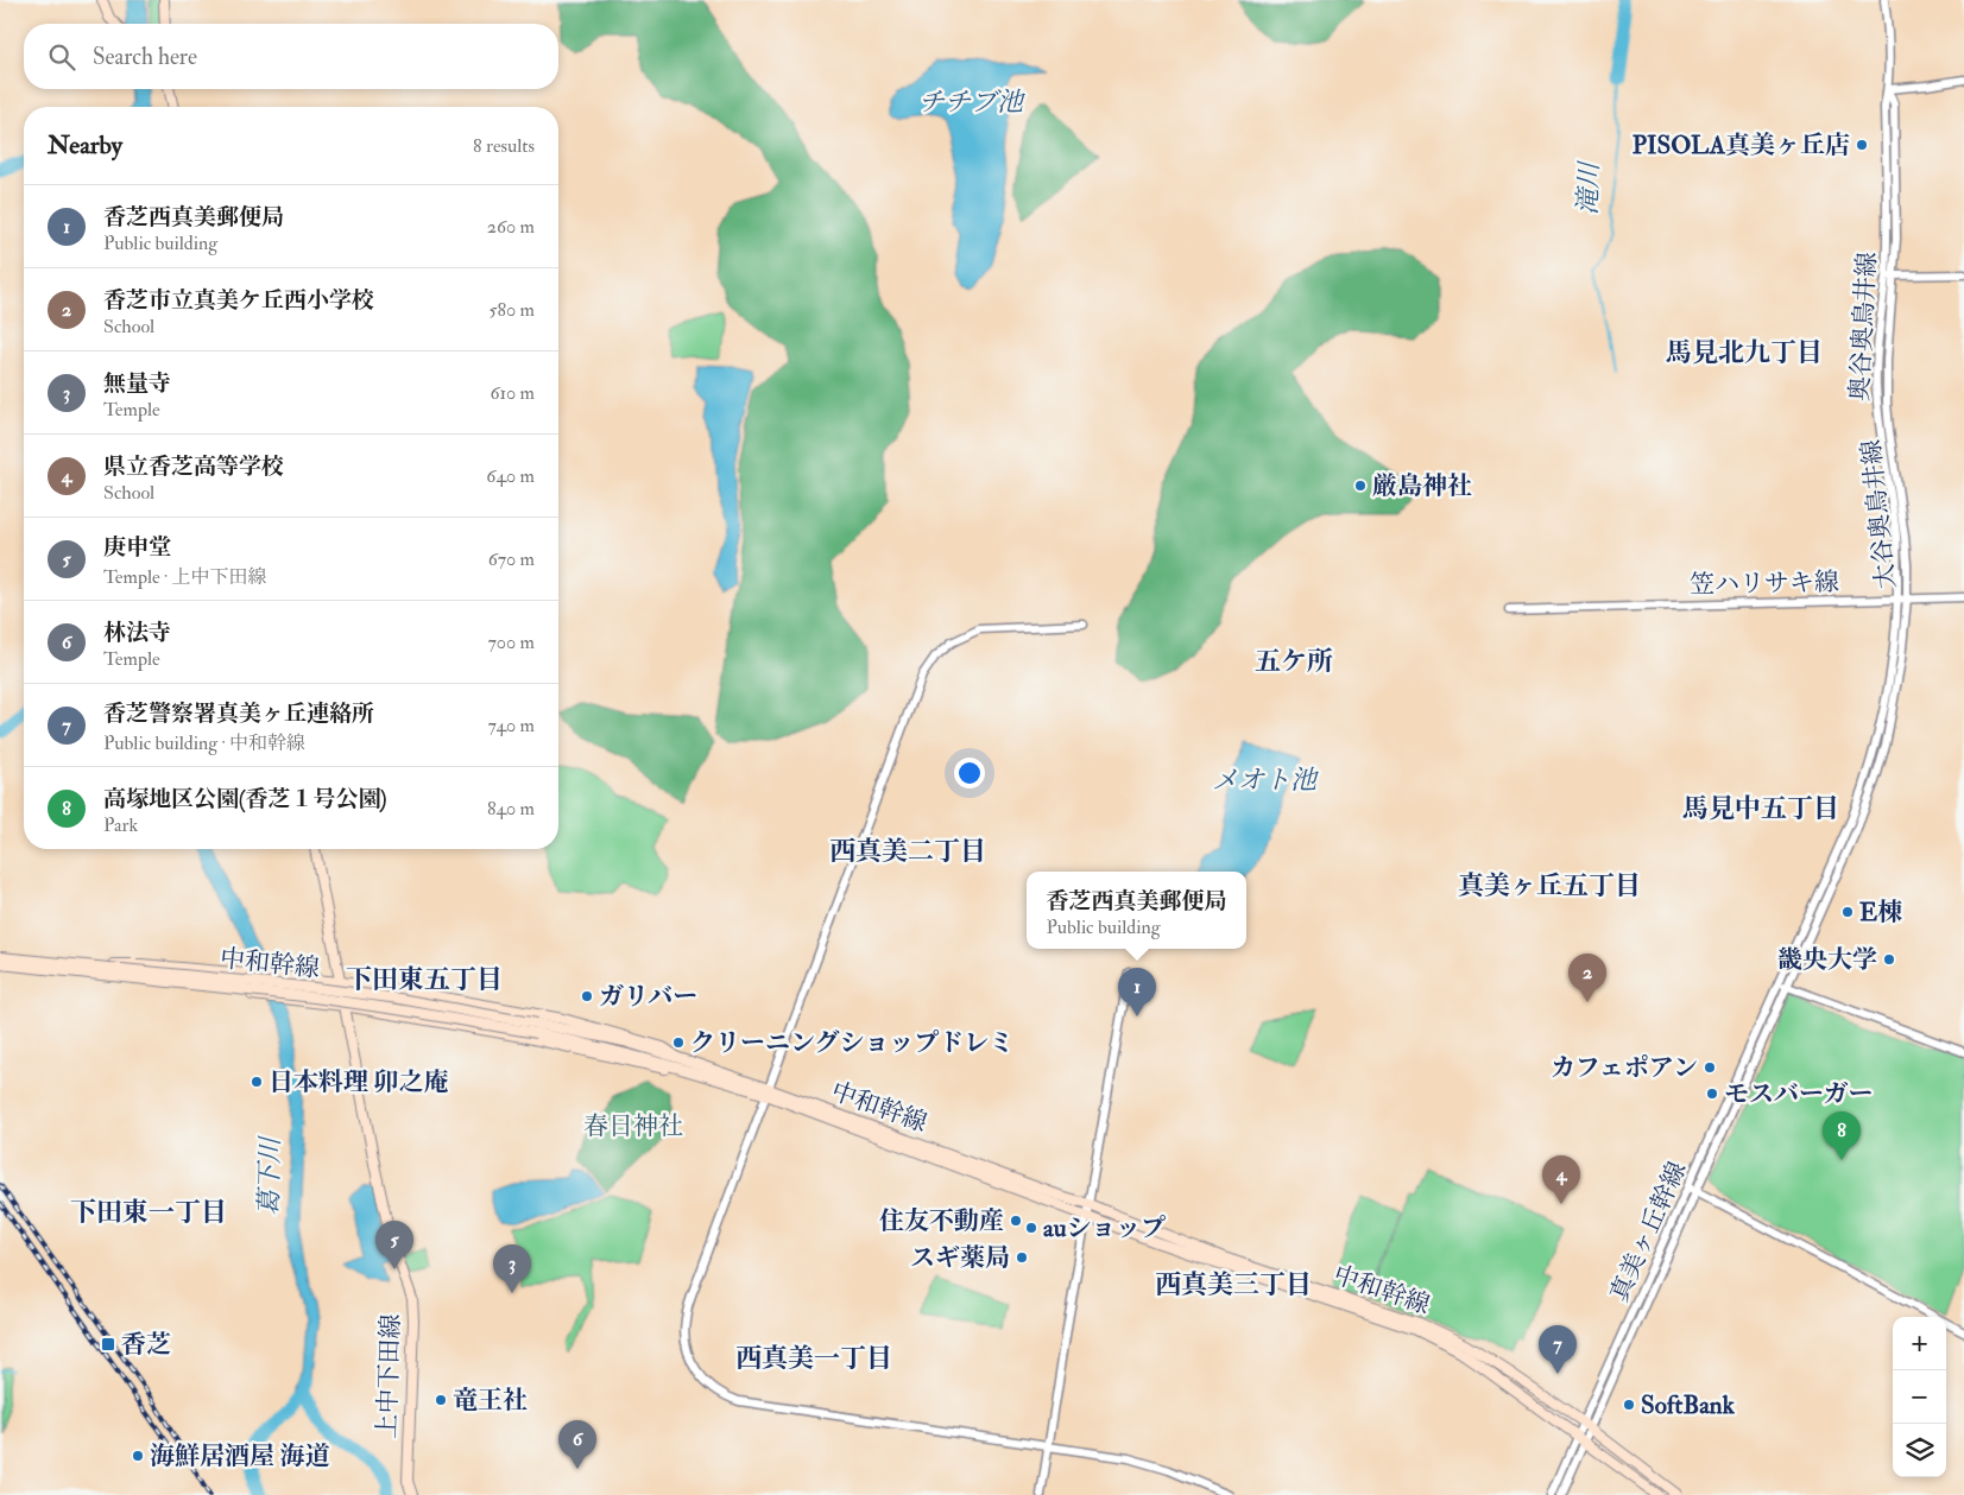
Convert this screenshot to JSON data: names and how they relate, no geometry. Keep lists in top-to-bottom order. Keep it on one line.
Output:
{"streets":{"main road":["中和幹線","上中下田線"],"street":["奥谷奥鳥井線","大谷奥鳥井線","笠ハリサキ線","真美ヶ丘幹線"]},"crossings":[["奥谷奥鳥井線","大谷奥鳥井線"],["奥谷奥鳥井線","笠ハリサキ線"],["大谷奥鳥井線","笠ハリサキ線"],["大谷奥鳥井線","真美ヶ丘幹線"],["中和幹線","真美ヶ丘幹線"]],"districts":["馬見北九丁目","五ケ所","馬見中五丁目","西真美二丁目","真美ヶ丘五丁目","下田東五丁目","下田東一丁目","西真美三丁目","西真美一丁目"],"water":["チチブ池","滝川","メオト池","葛下川"],"parks":["春日神社"],"places":{"other":["PISOLA真美ヶ丘店","厳島神社","E棟","畿央大学","ガリバー","クリーニングショップドレミ","カフェポアン","日本料理 卯之庵","モスバーガー","住友不動産","auショップ","スギ薬局","竜王社","SoftBank","海鮮居酒屋 海道"],"transit":["香芝"]},"page":{"search":"Search here","heading":["Nearby","8 results"],"list":[{"mark":"1","name":"香芝西真美郵便局","note":"Public building","value":"260 m"},{"mark":"2","name":"香芝市立真美ケ丘西小学校","note":"School","value":"580 m"},{"mark":"3","name":"無量寺","note":"Temple","value":"610 m"},{"mark":"4","name":"県立香芝高等学校","note":"School","value":"640 m"},{"mark":"5","name":"庚申堂","note":"Temple · 上中下田線","value":"670 m"},{"mark":"6","name":"林法寺","note":"Temple","value":"700 m"},{"mark":"7","name":"香芝警察署真美ヶ丘連絡所","note":"Public building · 中和幹線","value":"740 m"},{"mark":"8","name":"高塚地区公園(香芝１号公園)","note":"Park","value":"840 m"}],"popup":["香芝西真美郵便局","Public building"],"pins":["2","1","8","4","5","3","7","6"],"map_buttons":["+","−"]}}
